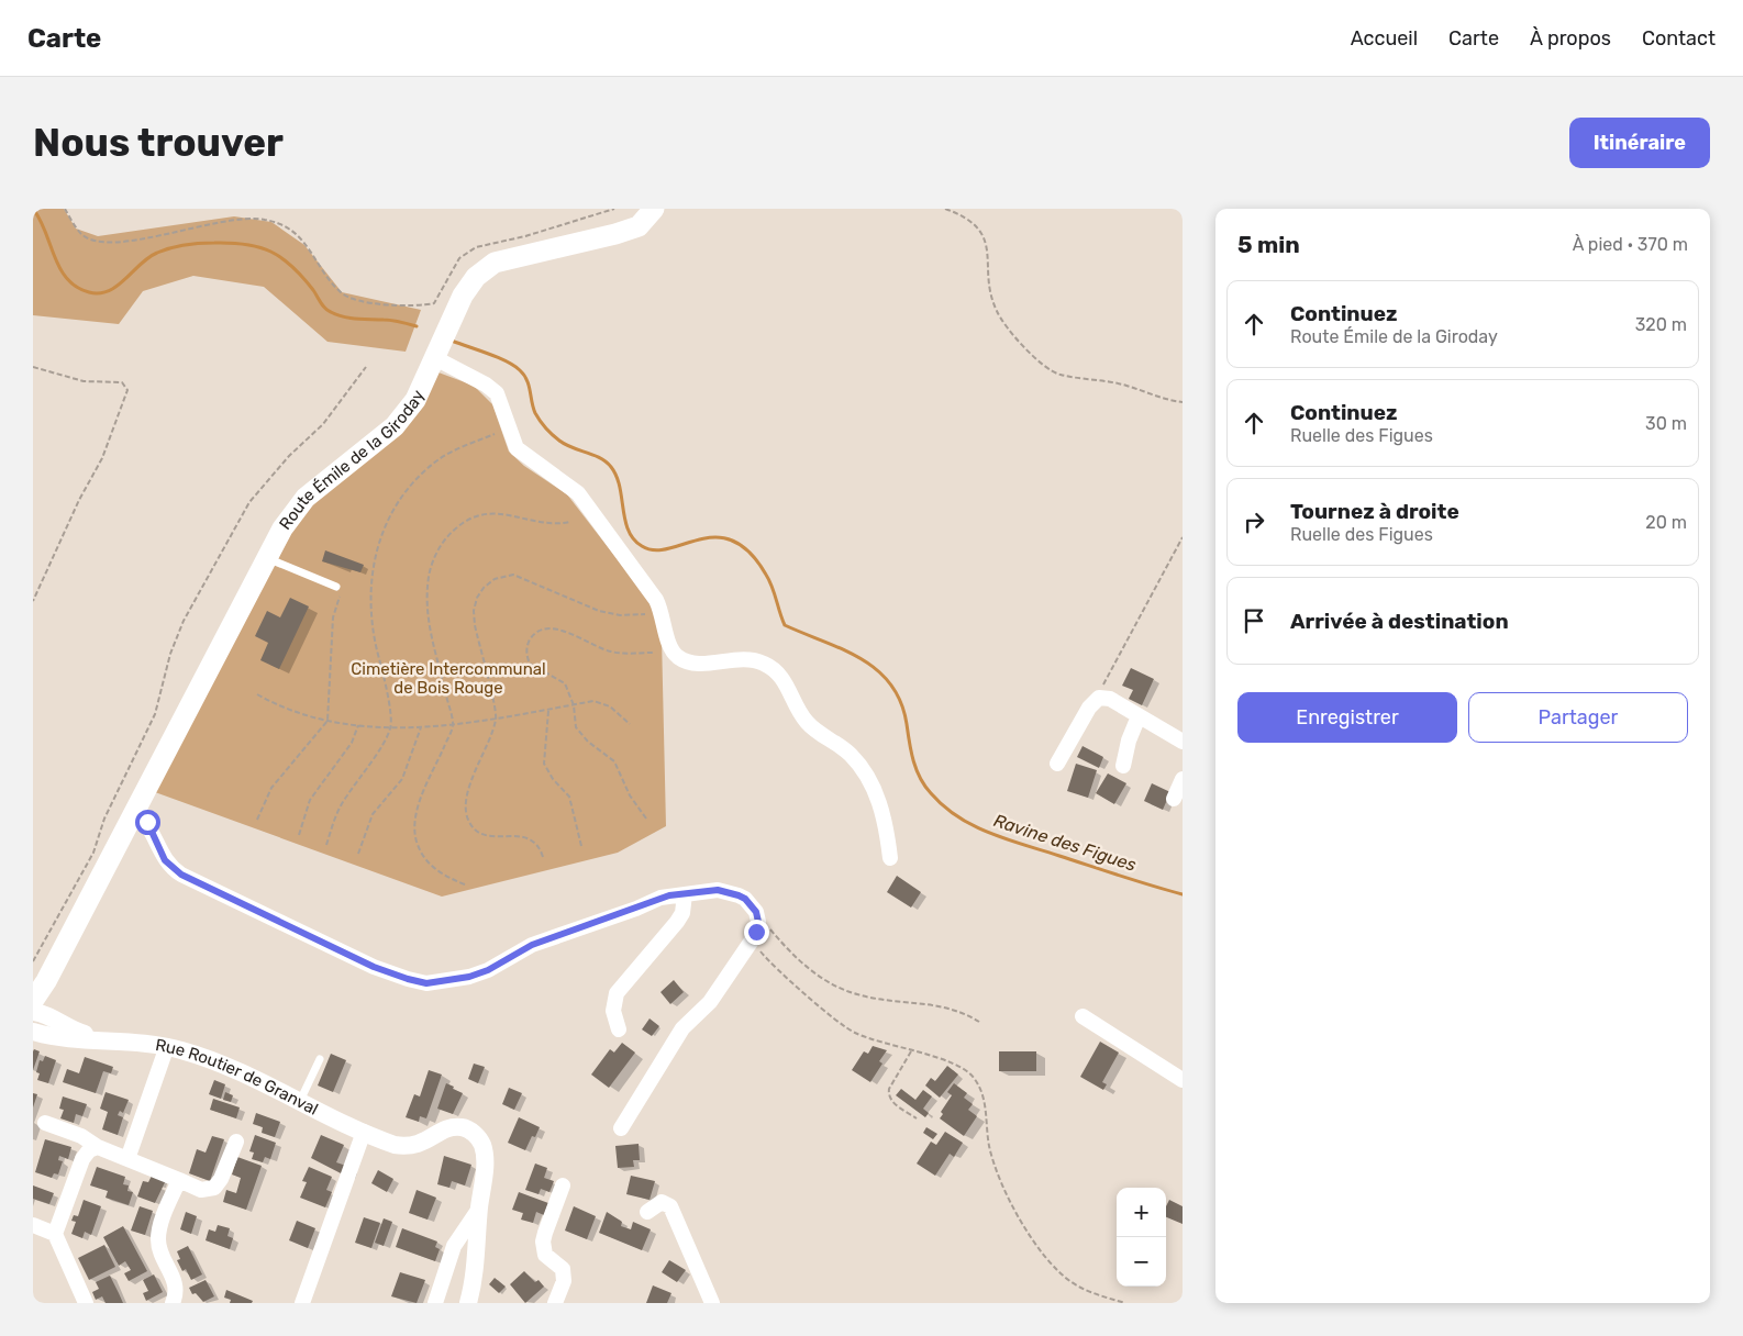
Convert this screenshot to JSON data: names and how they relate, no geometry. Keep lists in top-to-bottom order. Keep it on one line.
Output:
{"streets":{"main road":["Route Émile de la Giroday"],"street":["Rue Routier de Granval"]},"water":["Ravine des Figues"],"parks":["Cimetière Intercommunal de Bois Rouge"],"page":{"header":"Carte","nav":["Accueil","Carte","À propos","Contact"],"buttons":["Itinéraire",["Enregistrer","Partager"]],"title":"Nous trouver","heading":["5 min","À pied · 370 m"],"list":[["Continuez","Route Émile de la Giroday","320 m"],["Continuez","Ruelle des Figues","30 m"],["Tournez à droite","Ruelle des Figues","20 m"],"Arrivée à destination"],"map_buttons":["+","−"]}}
